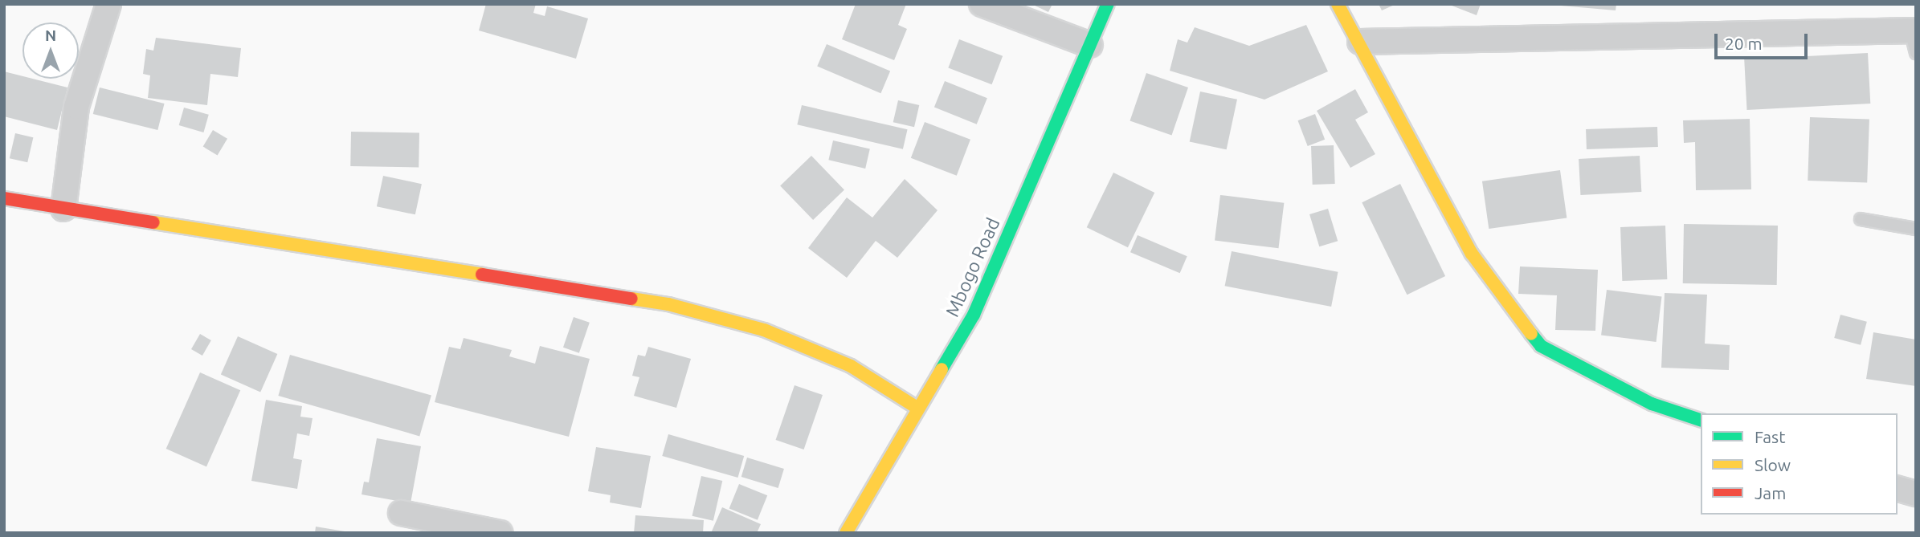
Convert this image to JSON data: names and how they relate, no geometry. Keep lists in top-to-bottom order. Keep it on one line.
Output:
{"streets":{"street":["Mbogo Road"]},"legend":["Fast","Slow","Jam"],"scale_bar":"20 m","north":"top"}
